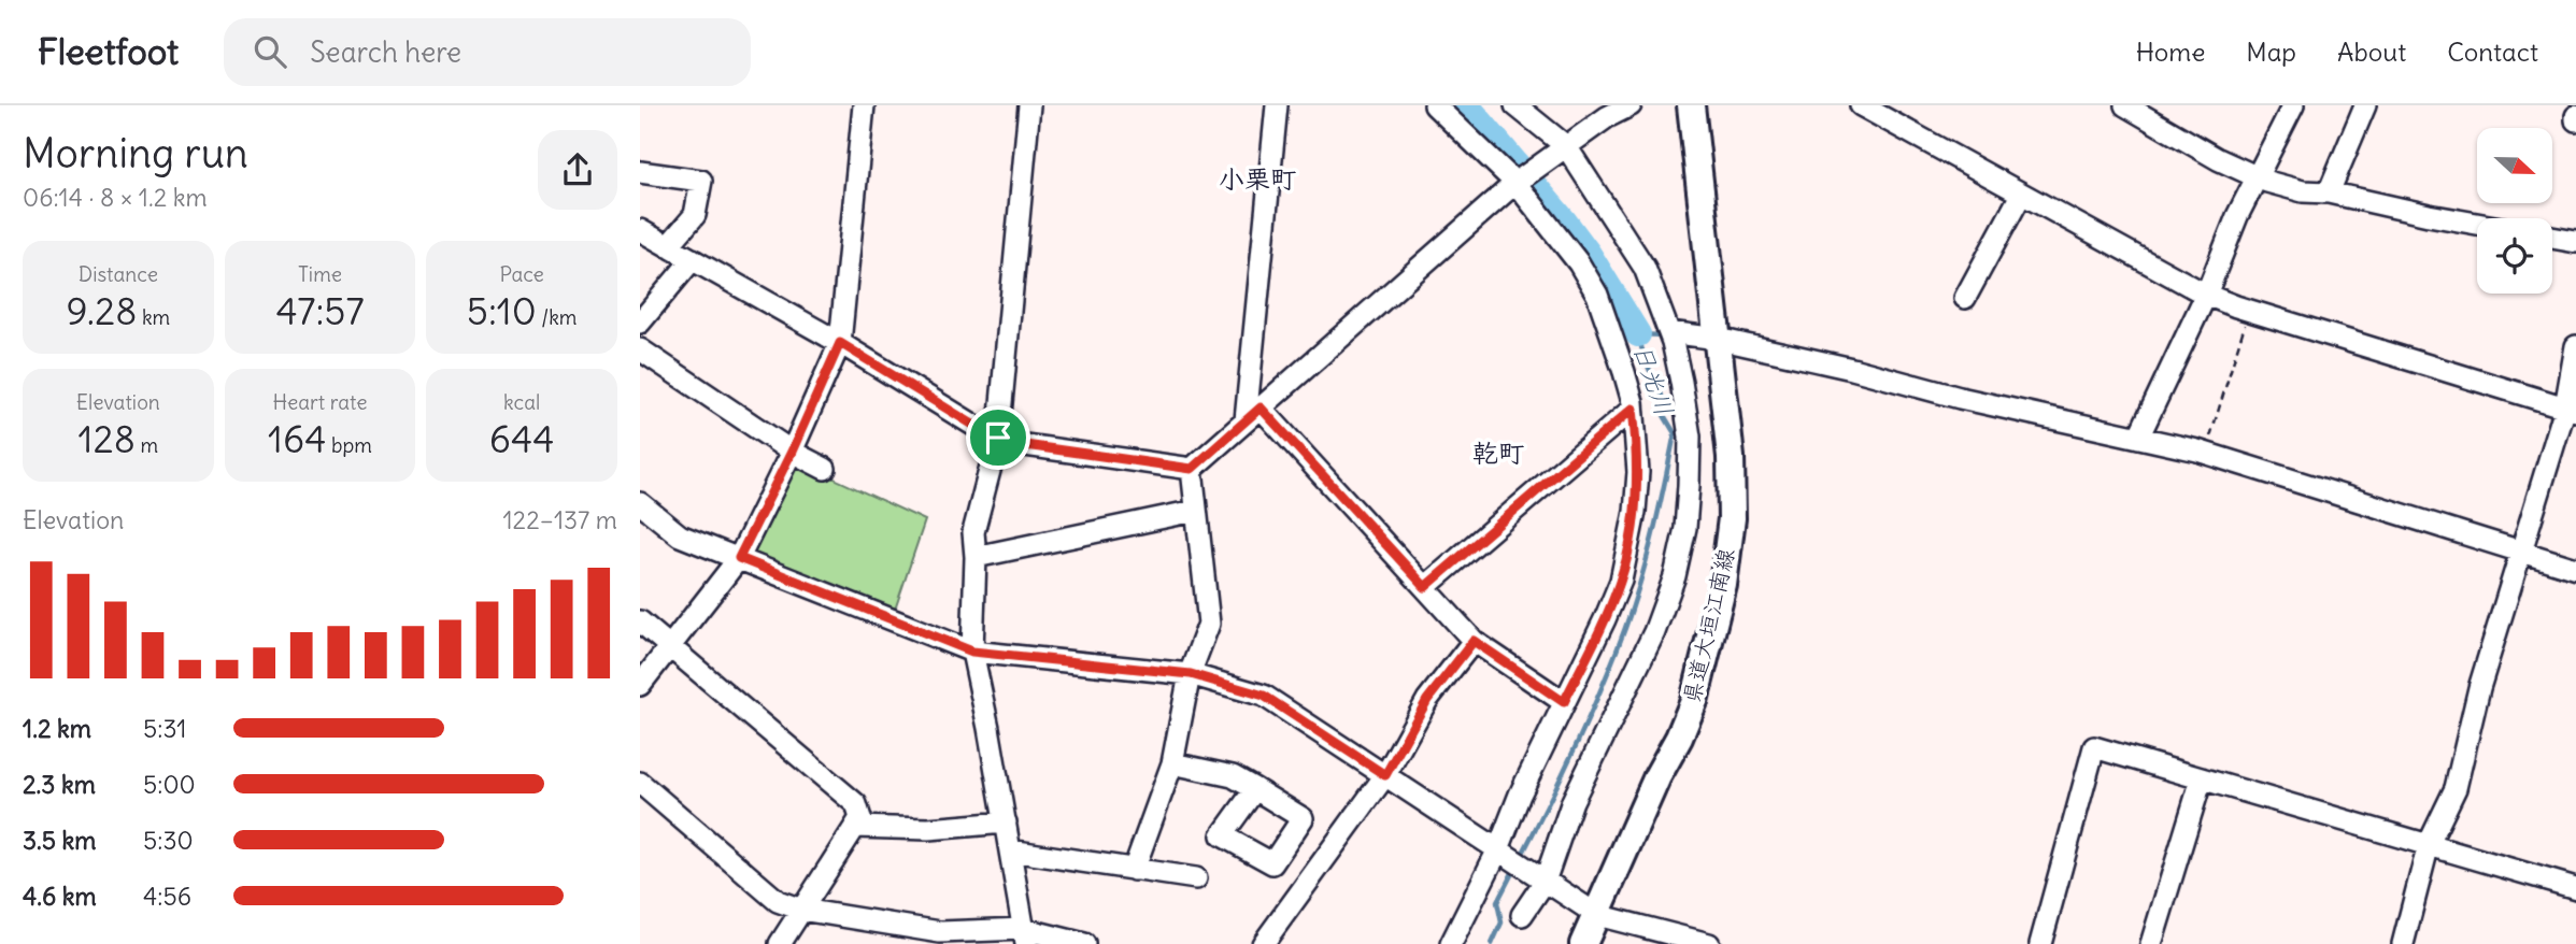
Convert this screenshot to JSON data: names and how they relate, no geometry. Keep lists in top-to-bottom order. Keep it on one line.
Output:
{"streets":{"main road":["県道大垣江南線"]},"districts":["小栗町","乾町"],"water":["日光川"],"north":"right","page":{"header":"Fleetfoot","search":"Search here","nav":["Home","Map","About","Contact"],"heading":["Morning run","06:14 · 8 × 1.2 km"],"stats":[["Distance","9.28 km"],["Time","47:57"],["Pace","5:10 /km"],["Elevation","128 m"],["Heart rate","164 bpm"],["kcal","644"]],"chart":["Elevation","122–137 m"],"list":[{"name":"1.2 km","note":"5:31"},{"name":"2.3 km","note":"5:00"},{"name":"3.5 km","note":"5:30"},{"name":"4.6 km","note":"4:56"}]}}
